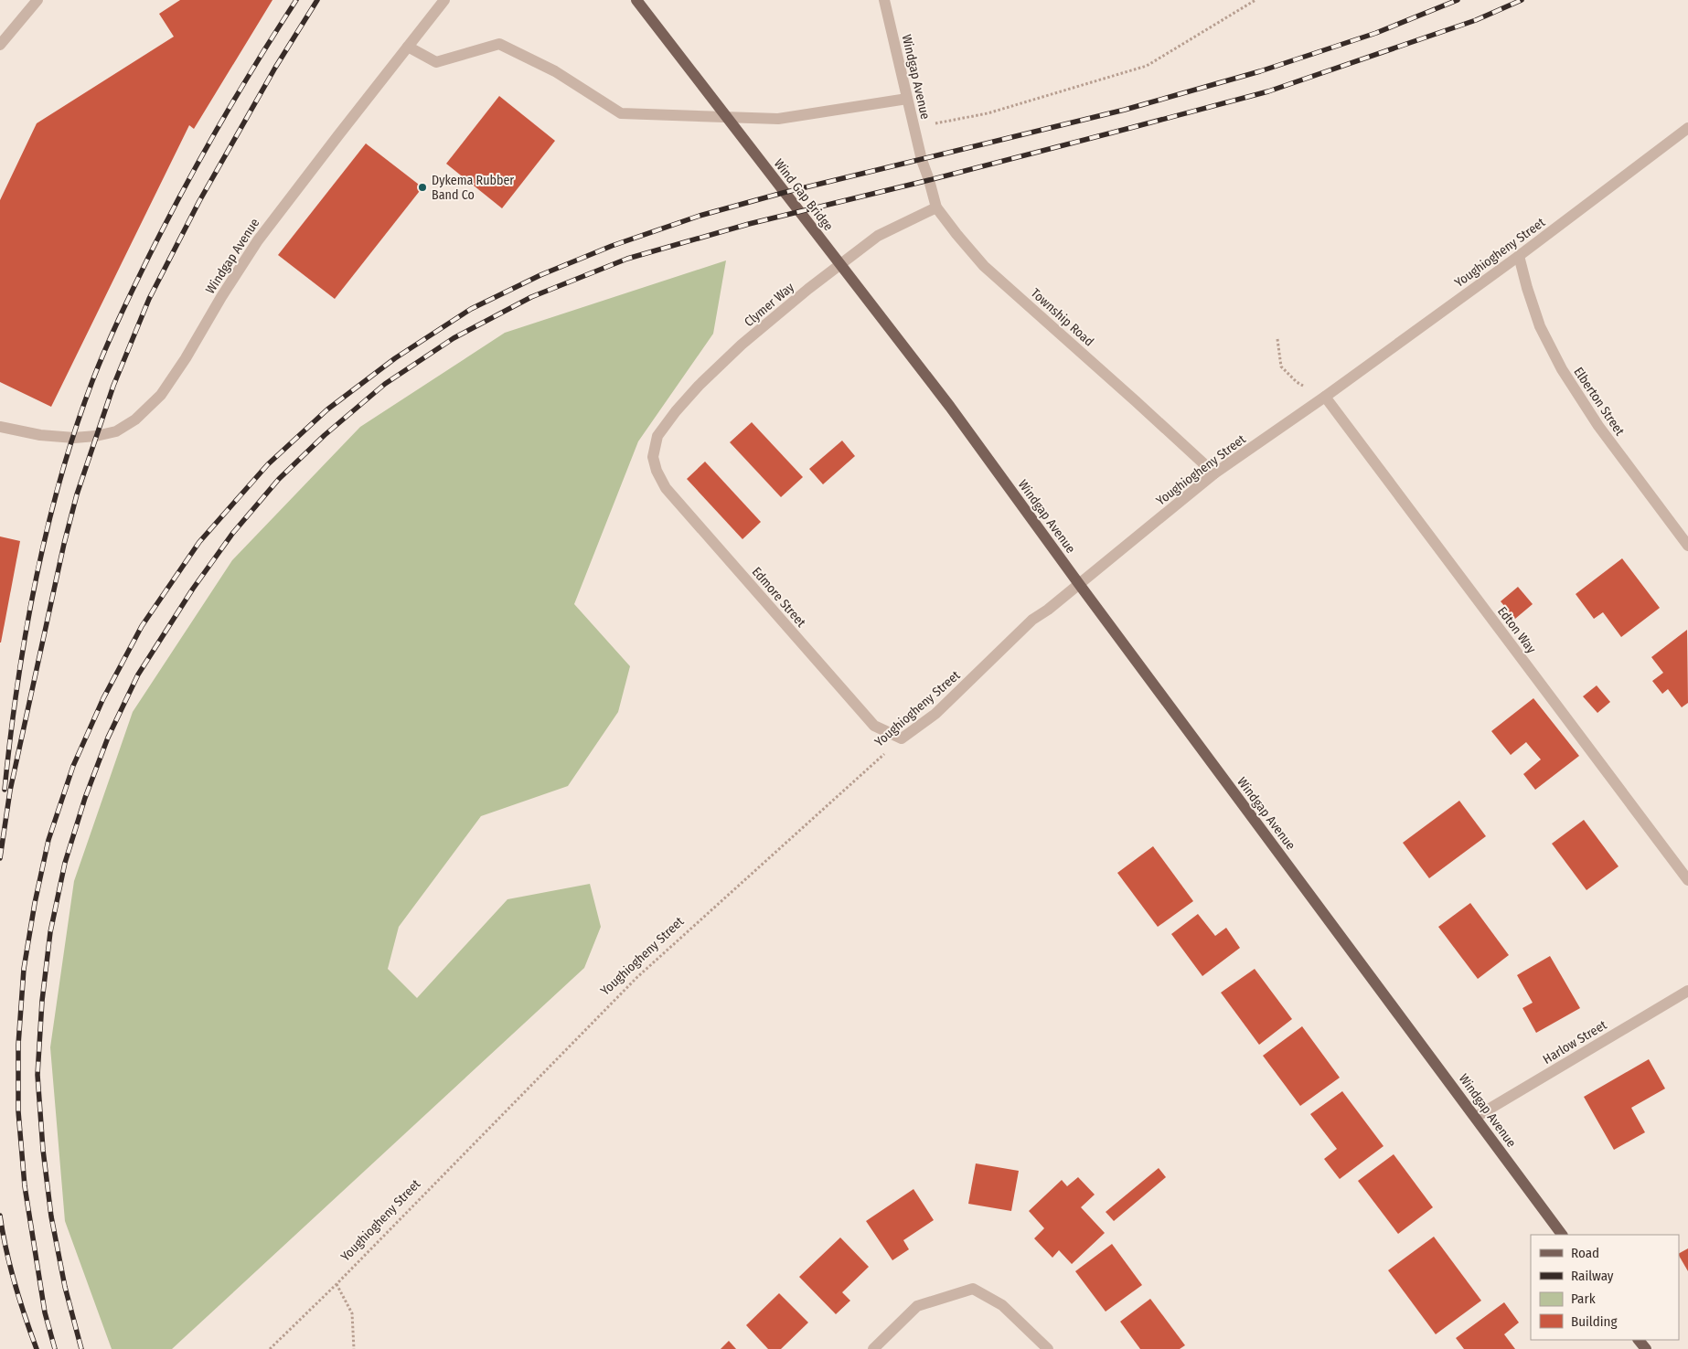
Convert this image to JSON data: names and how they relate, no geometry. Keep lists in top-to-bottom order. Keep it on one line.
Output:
{"streets":{"main road":["Windgap Avenue","Wind Gap Bridge"],"street":["Youghiogheny Street","Clymer Way","Township Road","Elberton Street","Edmore Street","Edton Way","Harlow Street"]},"crossings":[["Windgap Avenue","Wind Gap Bridge"],["Windgap Avenue","Youghiogheny Street"],["Windgap Avenue","Township Road"],["Windgap Avenue","Harlow Street"],["Youghiogheny Street","Township Road"],["Youghiogheny Street","Elberton Street"],["Youghiogheny Street","Edmore Street"],["Youghiogheny Street","Edton Way"],["Clymer Way","Township Road"],["Clymer Way","Edmore Street"]],"places":["Dykema Rubber Band Co"],"legend":["Road","Railway","Park","Building"]}
